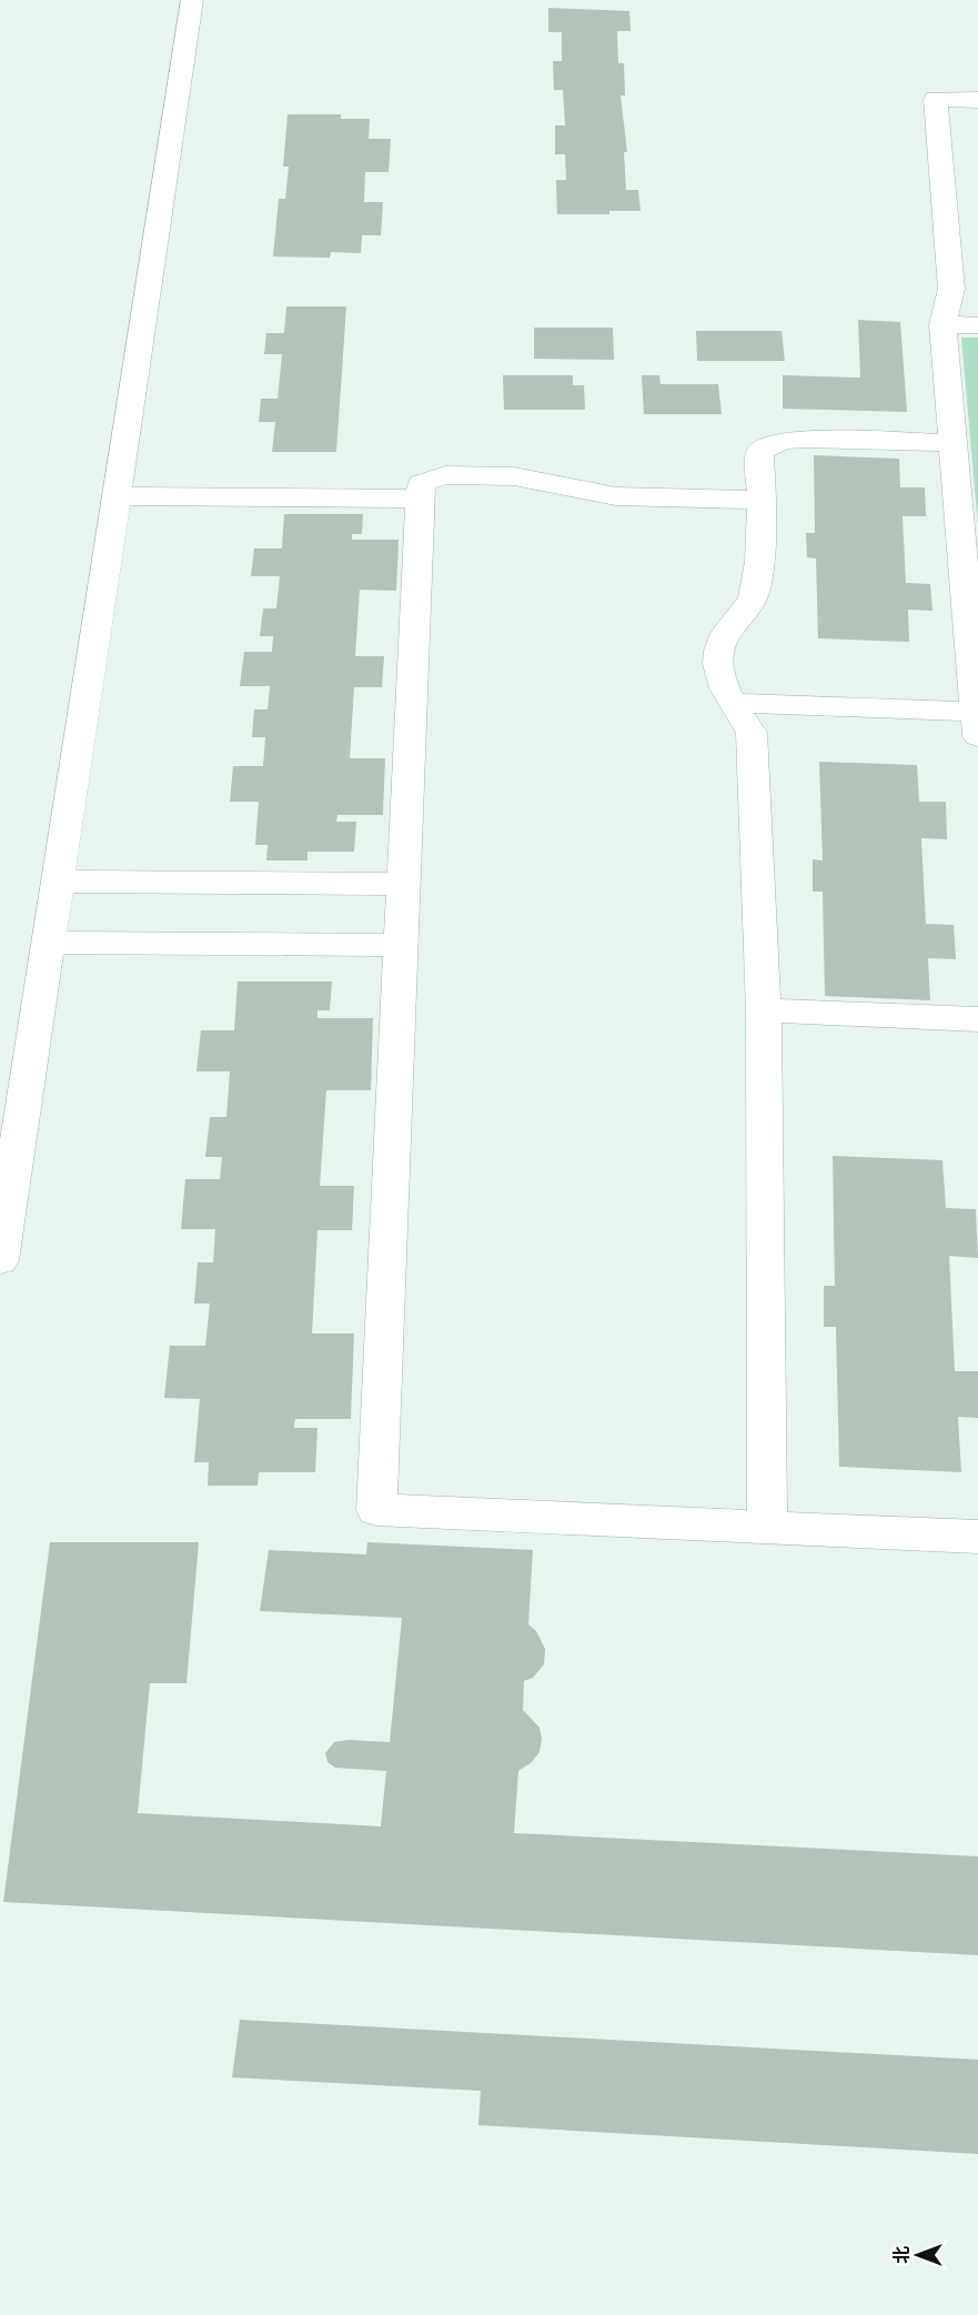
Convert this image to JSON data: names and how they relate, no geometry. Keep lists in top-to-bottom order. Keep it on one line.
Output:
{"north":"left"}
